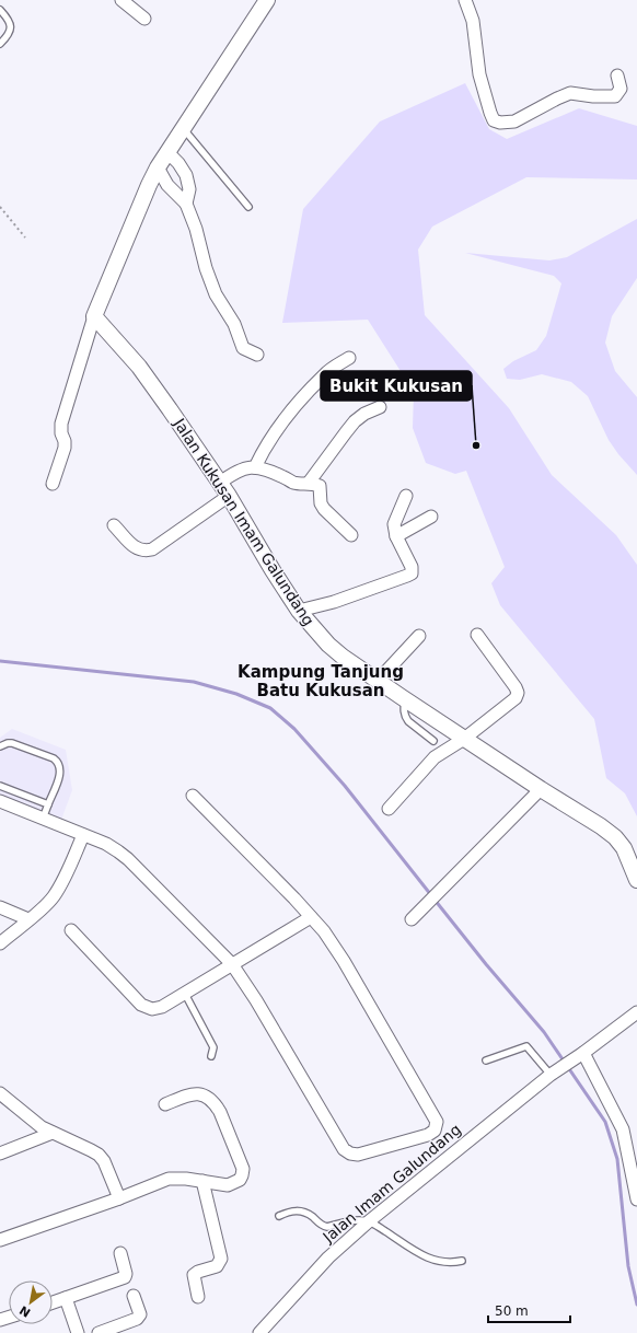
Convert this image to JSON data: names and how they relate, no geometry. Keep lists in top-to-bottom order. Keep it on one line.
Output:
{"streets":{"street":["Jalan Kukusan Imam Galundang","Jalan Imam Galundang"]},"districts":["Kampung Tanjung Batu Kukusan"],"places":["Bukit Kukusan"],"scale_bar":"50 m","north":"bottom left"}
